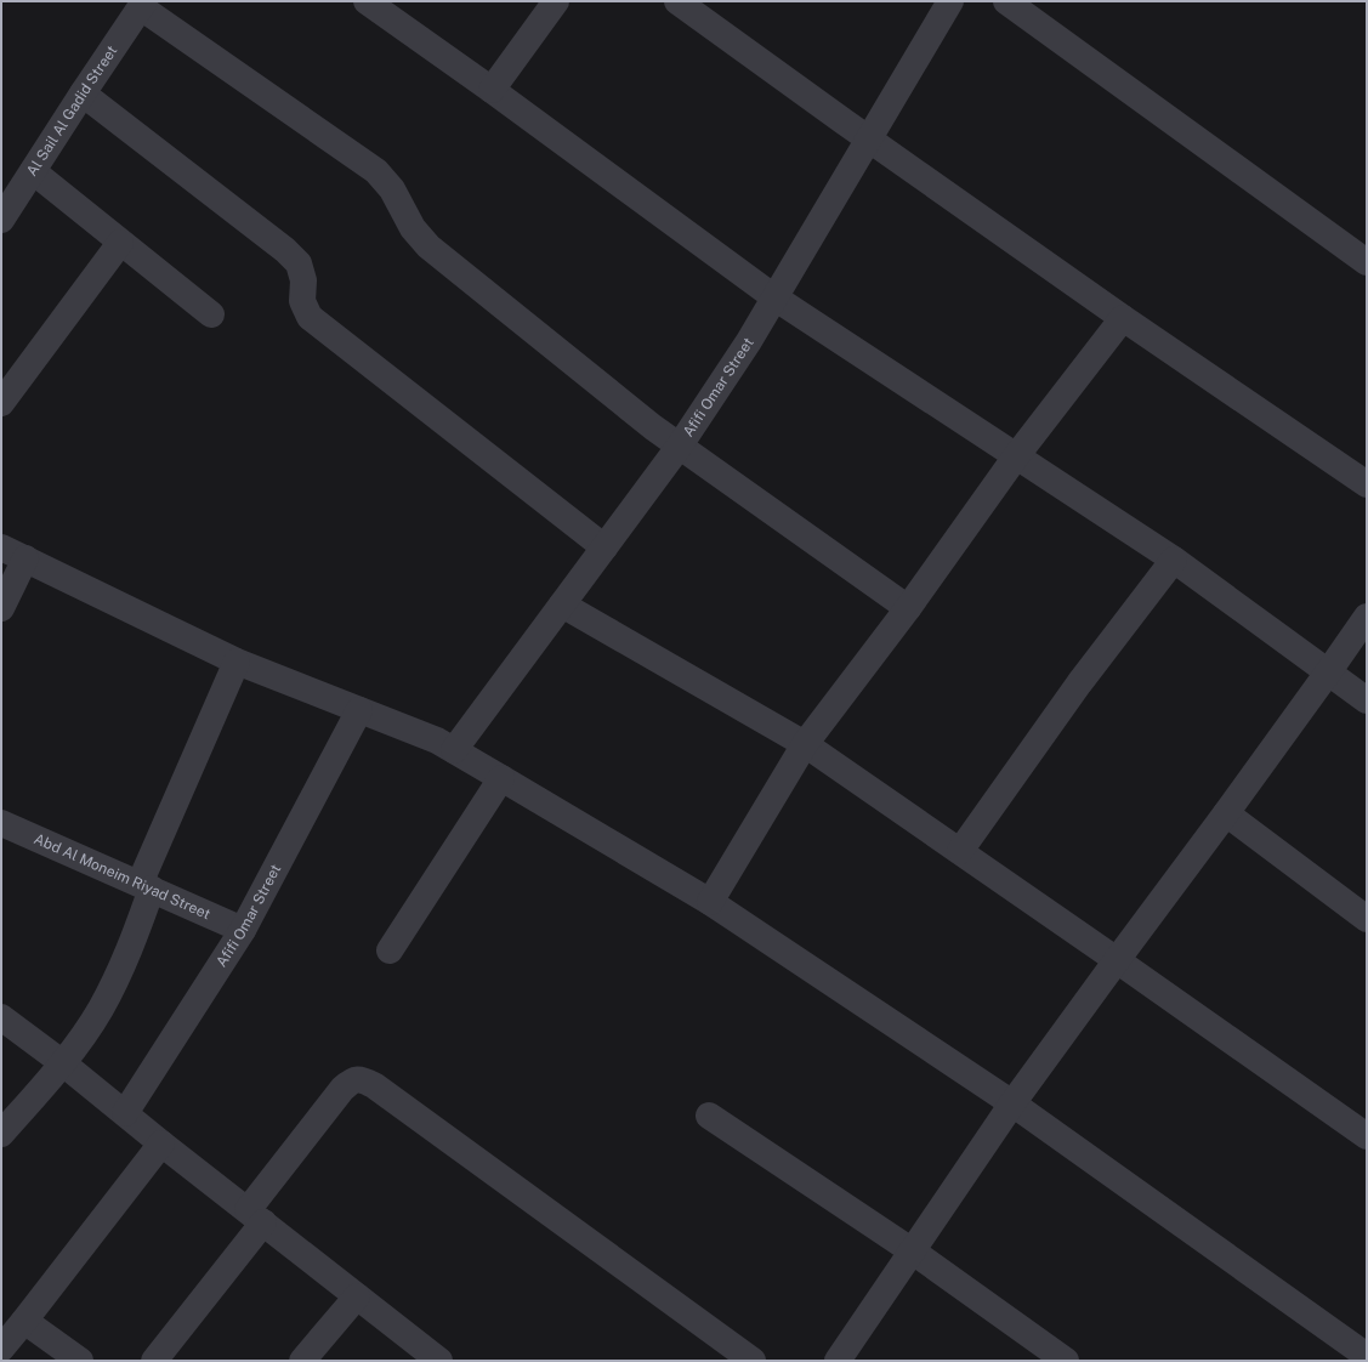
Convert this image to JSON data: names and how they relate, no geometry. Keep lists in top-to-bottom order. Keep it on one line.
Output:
{"streets":{"street":["Al Sail Al Gadid Street","Afifi Omar Street","Abd Al Moneim Riyad Street"]},"crossings":[["Afifi Omar Street","Abd Al Moneim Riyad Street"]]}
